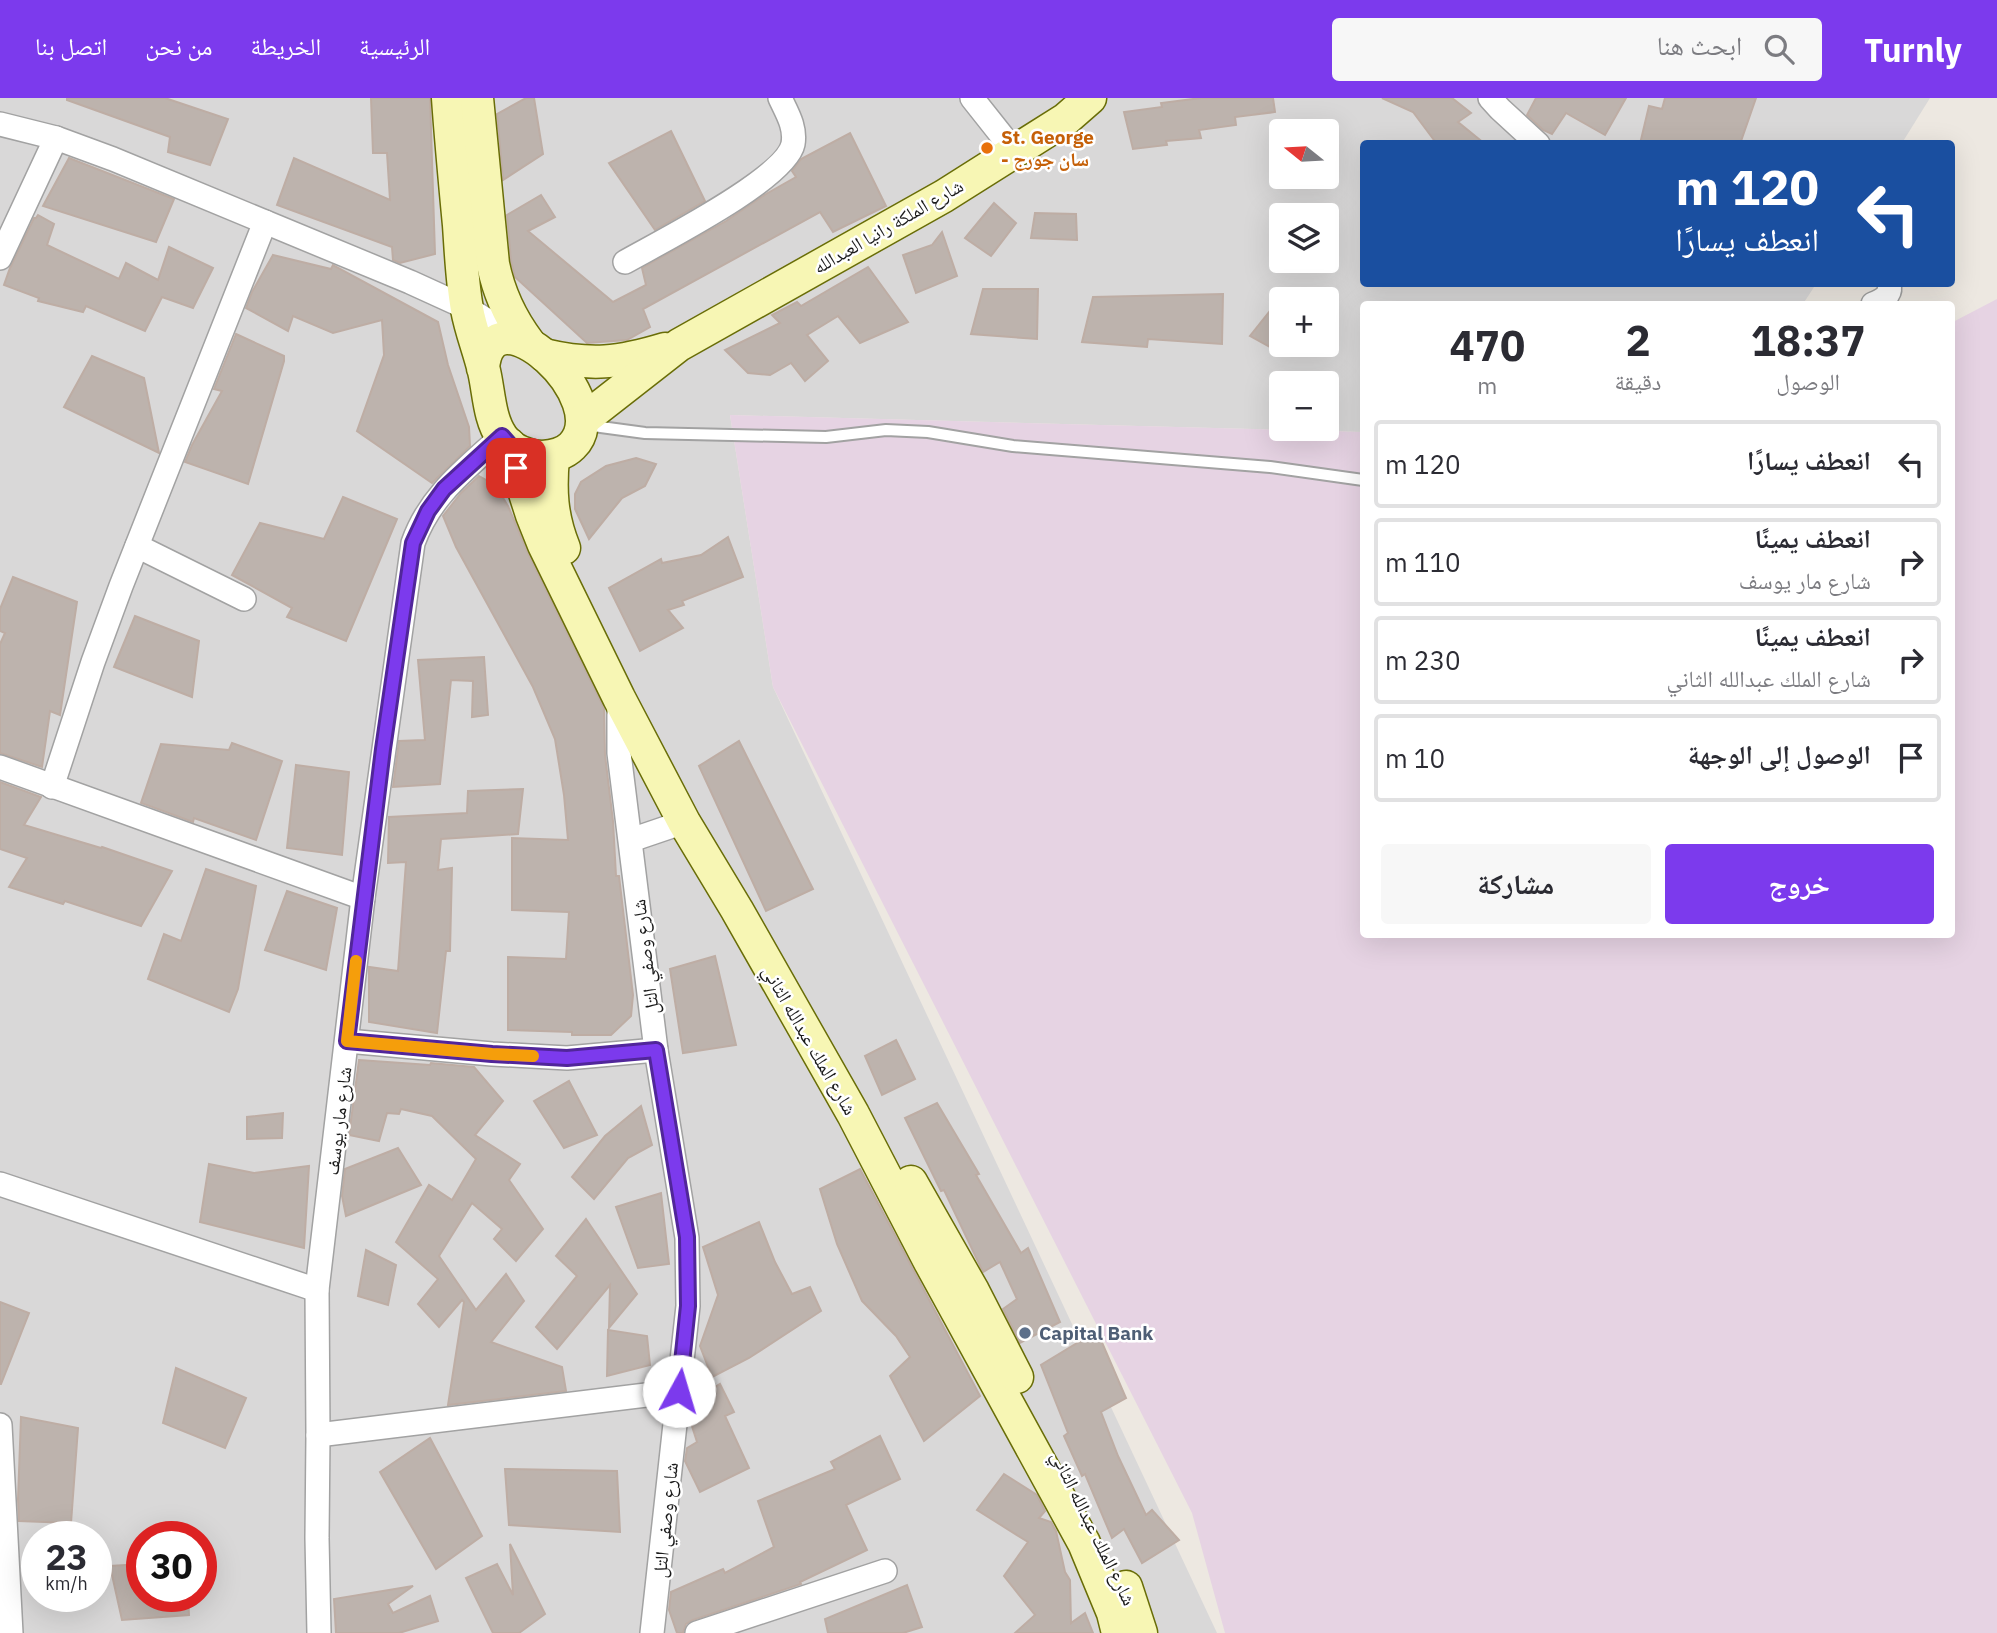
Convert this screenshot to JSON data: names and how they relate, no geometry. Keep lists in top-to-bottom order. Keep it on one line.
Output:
{"streets":{"main road":["شارع الملكة رانيا العبدالله","شارع الملك عبدالله الثاني"],"street":["شارع وصفي التل","شارع مار يوسف"]},"crossings":[["شارع الملكة رانيا العبدالله","شارع الملك عبدالله الثاني"],["شارع الملكة رانيا العبدالله","شارع مار يوسف"],["شارع وصفي التل","شارع الملك عبدالله الثاني"],["شارع الملك عبدالله الثاني","شارع مار يوسف"]],"places":["St. George - سان جورج","Capital Bank"],"north":"left","page":{"header":"Turnly","search":"ابحث هنا","nav":["الرئيسية","الخريطة","من نحن","اتصل بنا"],"map_buttons":["+","−"],"turn":["120 m","انعطف يسارًا"],"eta":["18:37","الوصول","2","دقيقة","470","m"],"list":[{"name":"انعطف يسارًا","value":"120 m"},{"name":"انعطف يمينًا","note":"شارع مار يوسف","value":"110 m"},{"name":"انعطف يمينًا","note":"شارع الملك عبدالله الثاني","value":"230 m"},{"name":"الوصول إلى الوجهة","value":"10 m"}],"buttons":["خروج","مشاركة"],"speed":"23 km/h","limit":"30"}}
